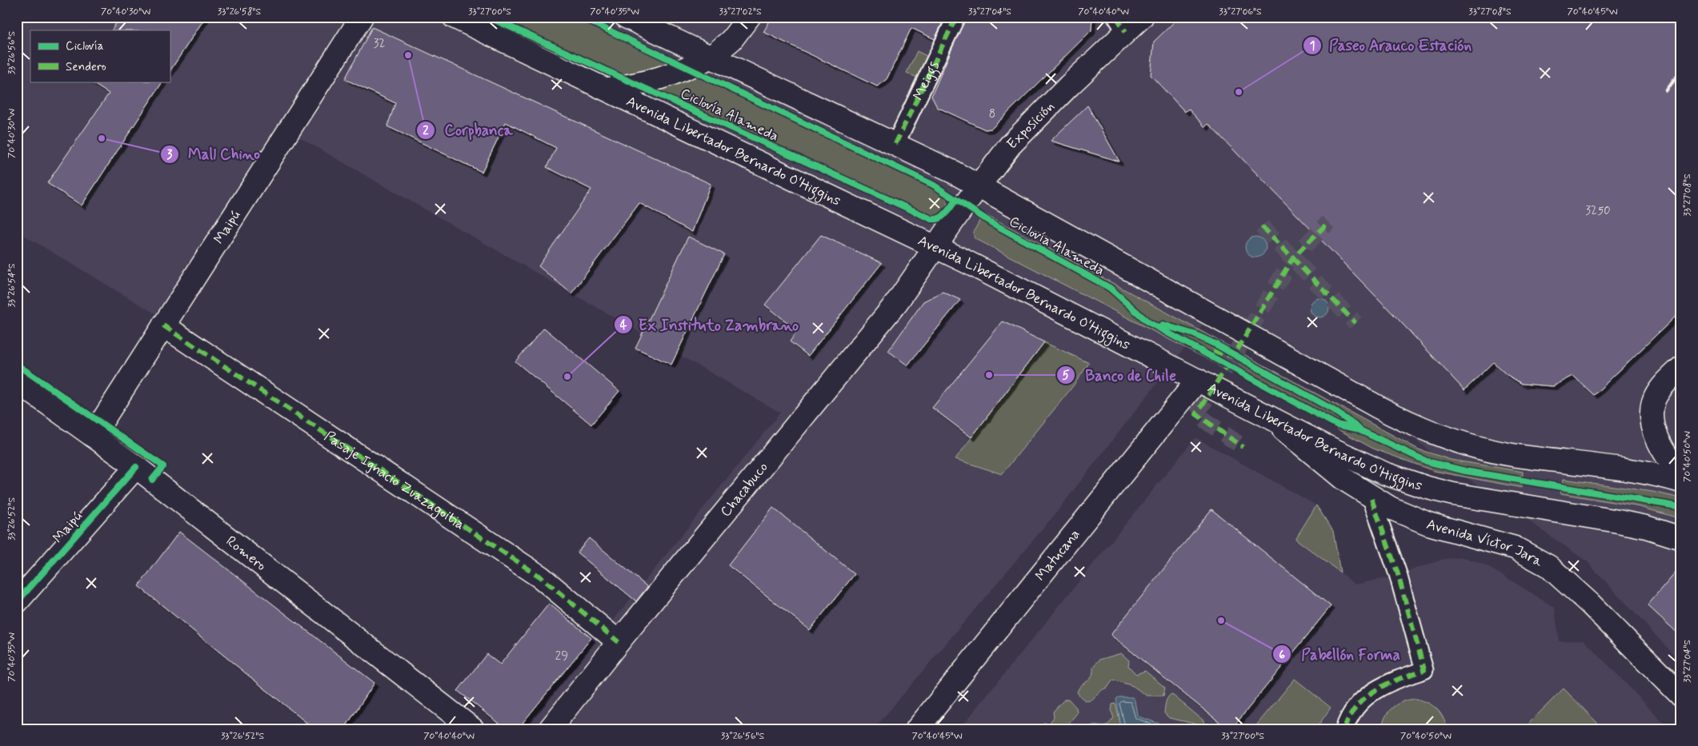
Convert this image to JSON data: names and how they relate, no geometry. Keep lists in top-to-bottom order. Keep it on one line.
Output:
{"streets":{"main road":["Exposición","Avenida Libertador Bernardo O'Higgins","Maipú","Pasaje Ignacio Zuazagoitia","Chacabuco","Avenida Víctor Jara","Romero","Matucana"],"street":["Meiggs"],"cycle path":["Ciclovía Alameda"]},"crossings":[["Exposición","Avenida Libertador Bernardo O'Higgins"],["Exposición","Chacabuco"],["Avenida Libertador Bernardo O'Higgins","Chacabuco"],["Avenida Libertador Bernardo O'Higgins","Avenida Víctor Jara"],["Avenida Libertador Bernardo O'Higgins","Matucana"],["Maipú","Pasaje Ignacio Zuazagoitia"],["Maipú","Romero"],["Pasaje Ignacio Zuazagoitia","Chacabuco"]],"places":["Corpbanca","Paseo Arauco Estación","Mall Chino","Banco de Chile","Ex Instituto Zambrano","Pabellón Forma"],"house_numbers":["32","8","3250","29"],"legend":["Ciclovía","Sendero"],"coordinates":["70°40'30\"W","33°26'58\"S","33°27'00\"S","70°40'35\"W","33°27'02\"S","33°27'04\"S","70°40'40\"W","33°27'06\"S","33°27'08\"S","70°40'45\"W","33°26'56\"S","33°26'54\"S","70°40'50\"W","33°26'52\"S"]}
